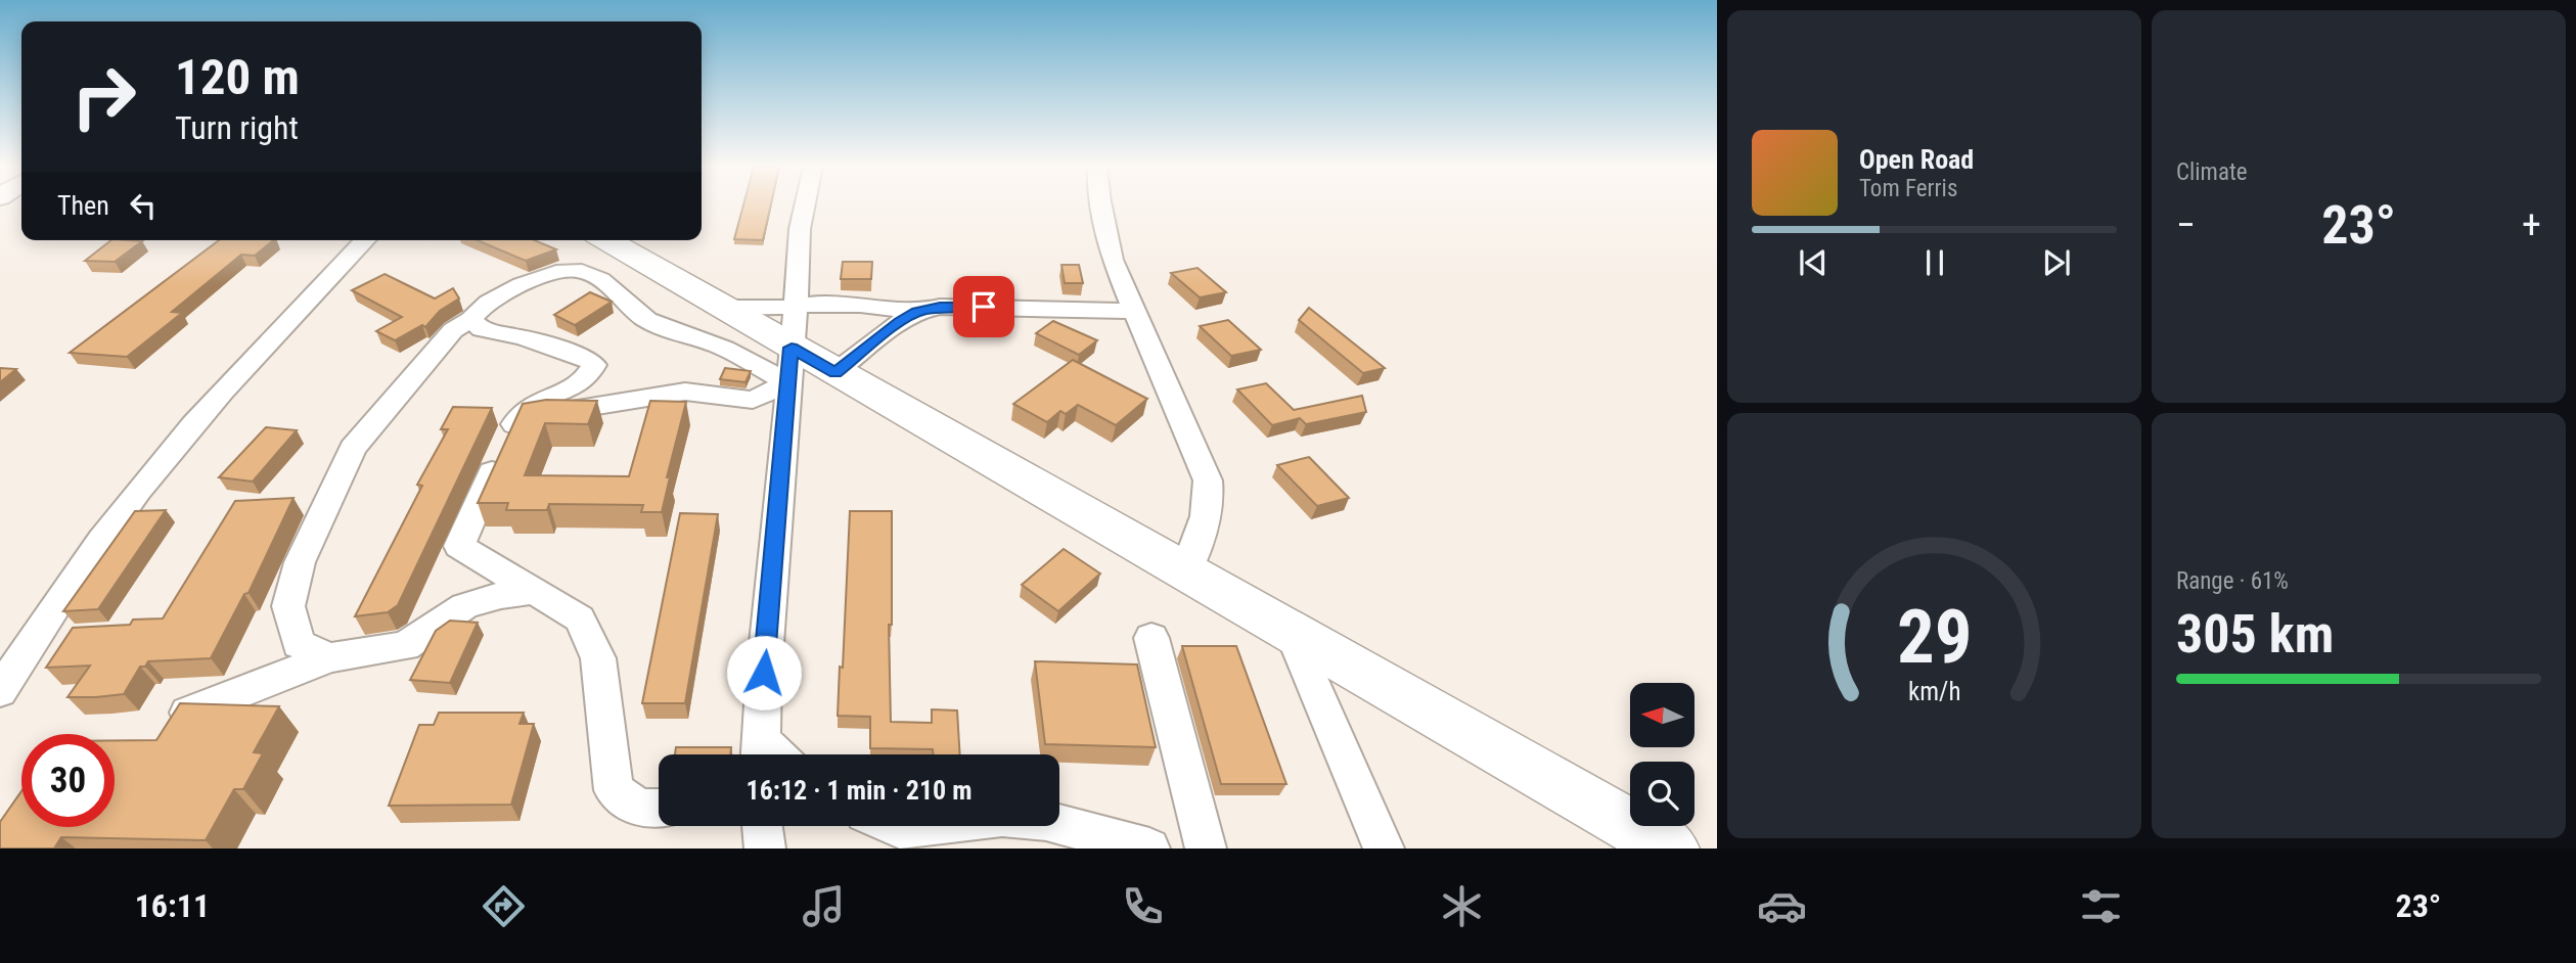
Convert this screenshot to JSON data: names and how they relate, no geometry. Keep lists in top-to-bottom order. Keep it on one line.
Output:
{"north":"left","page":{"tile":["Climate",["Range · 61%","305 km"]],"turn":["120 m","Turn right"],"song":["Open Road","Tom Ferris"],"then":"Then","heat":["−","23°","+"],"limit":"30","trip":"16:12 · 1 min · 210 m","tabs":["16:11","23°"],"gauge":["29","km/h"]}}
